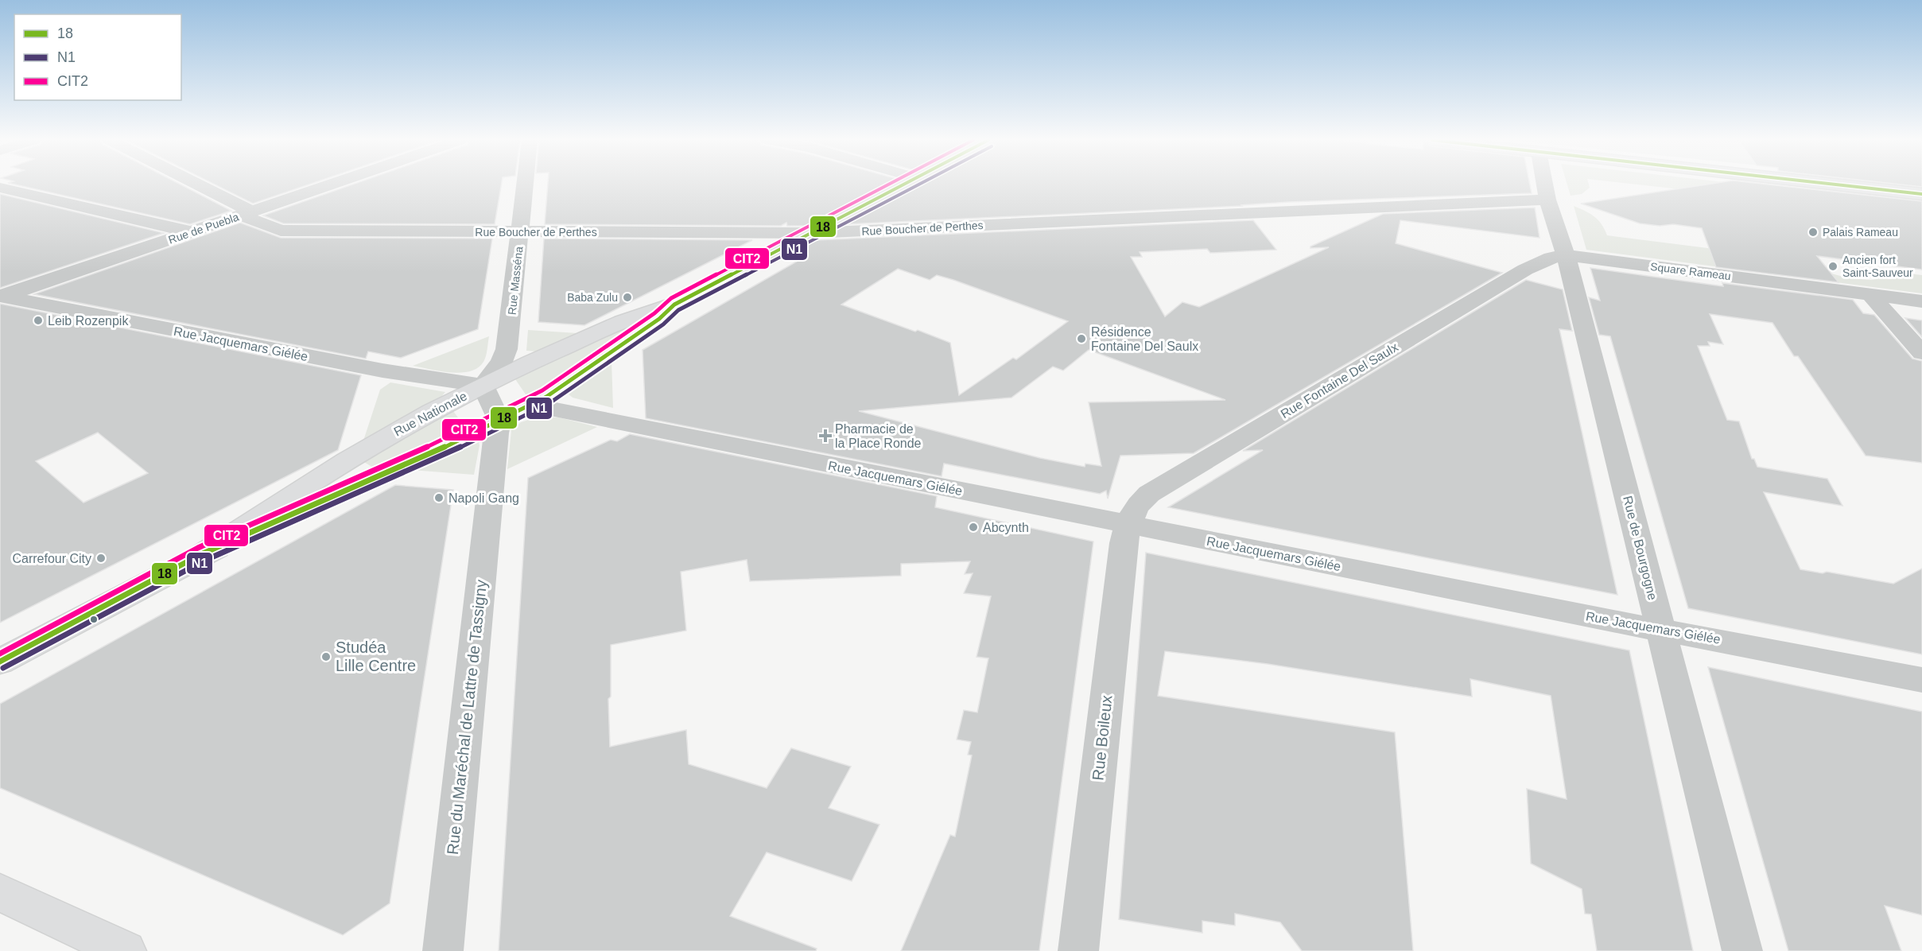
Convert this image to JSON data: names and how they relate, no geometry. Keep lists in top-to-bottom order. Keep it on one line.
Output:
{"streets":{"street":["Rue de Puebla","Rue Boucher de Perthes","Square Rameau","Rue Masséna","Rue Jacquemars Giélée","Rue Fontaine Del Saulx","Rue Nationale","Rue de Bourgogne","Rue du Maréchal de Lattre de Tassigny","Rue Boileux"]},"crossings":[["Rue de Puebla","Rue Boucher de Perthes"],["Rue de Puebla","Rue Jacquemars Giélée"],["Rue Boucher de Perthes","Rue Masséna"],["Rue Boucher de Perthes","Rue Nationale"],["Square Rameau","Rue Fontaine Del Saulx"],["Square Rameau","Rue de Bourgogne"],["Rue Masséna","Rue Jacquemars Giélée"],["Rue Masséna","Rue Nationale"],["Rue Jacquemars Giélée","Rue Fontaine Del Saulx"],["Rue Jacquemars Giélée","Rue Nationale"],["Rue Jacquemars Giélée","Rue de Bourgogne"],["Rue Jacquemars Giélée","Rue Boileux"],["Rue Fontaine Del Saulx","Rue de Bourgogne"],["Rue Fontaine Del Saulx","Rue Boileux"],["Rue Nationale","Rue du Maréchal de Lattre de Tassigny"]],"places":{"other":["Palais Rameau","Ancien fort Saint-Sauveur","Baba Zulu","Leib Rozenpik","Résidence Fontaine Del Saulx","Napoli Gang","Abcynth","Carrefour City","Studéa Lille Centre"],"health":["Pharmacie de la Place Ronde"]},"lines":["transit line 18","transit line N1","transit line CIT2"],"legend":["18","N1","CIT2"]}
